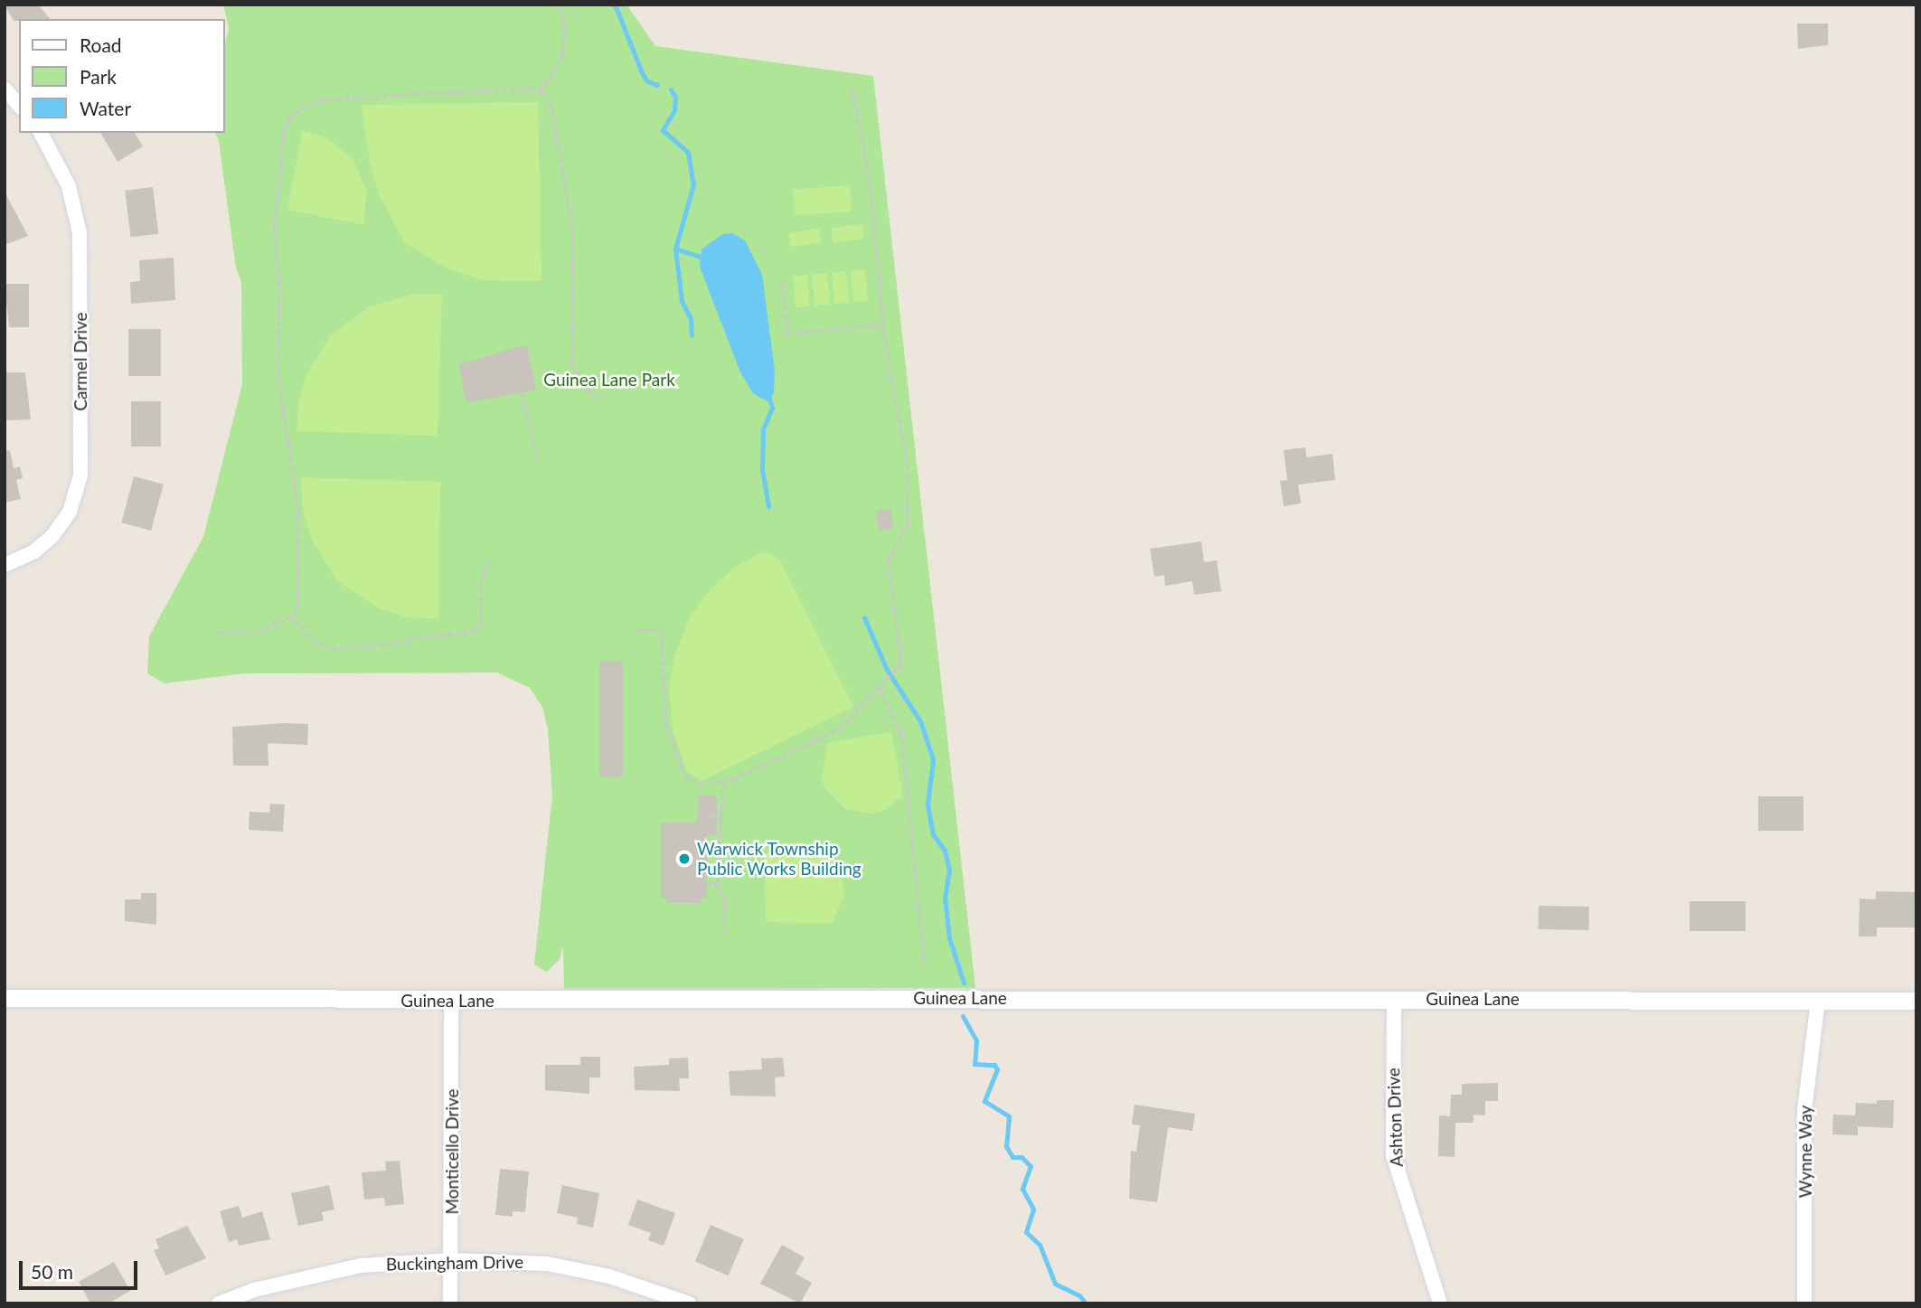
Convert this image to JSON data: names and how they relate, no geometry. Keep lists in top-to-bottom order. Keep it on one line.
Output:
{"streets":{"street":["Carmel Drive","Guinea Lane","Ashton Drive","Monticello Drive","Wynne Way","Buckingham Drive"]},"crossings":[["Guinea Lane","Ashton Drive"],["Guinea Lane","Monticello Drive"],["Guinea Lane","Wynne Way"],["Monticello Drive","Buckingham Drive"]],"parks":["Guinea Lane Park"],"places":["Warwick Township Public Works Building"],"legend":["Road","Park","Water"],"scale_bar":"50 m"}
